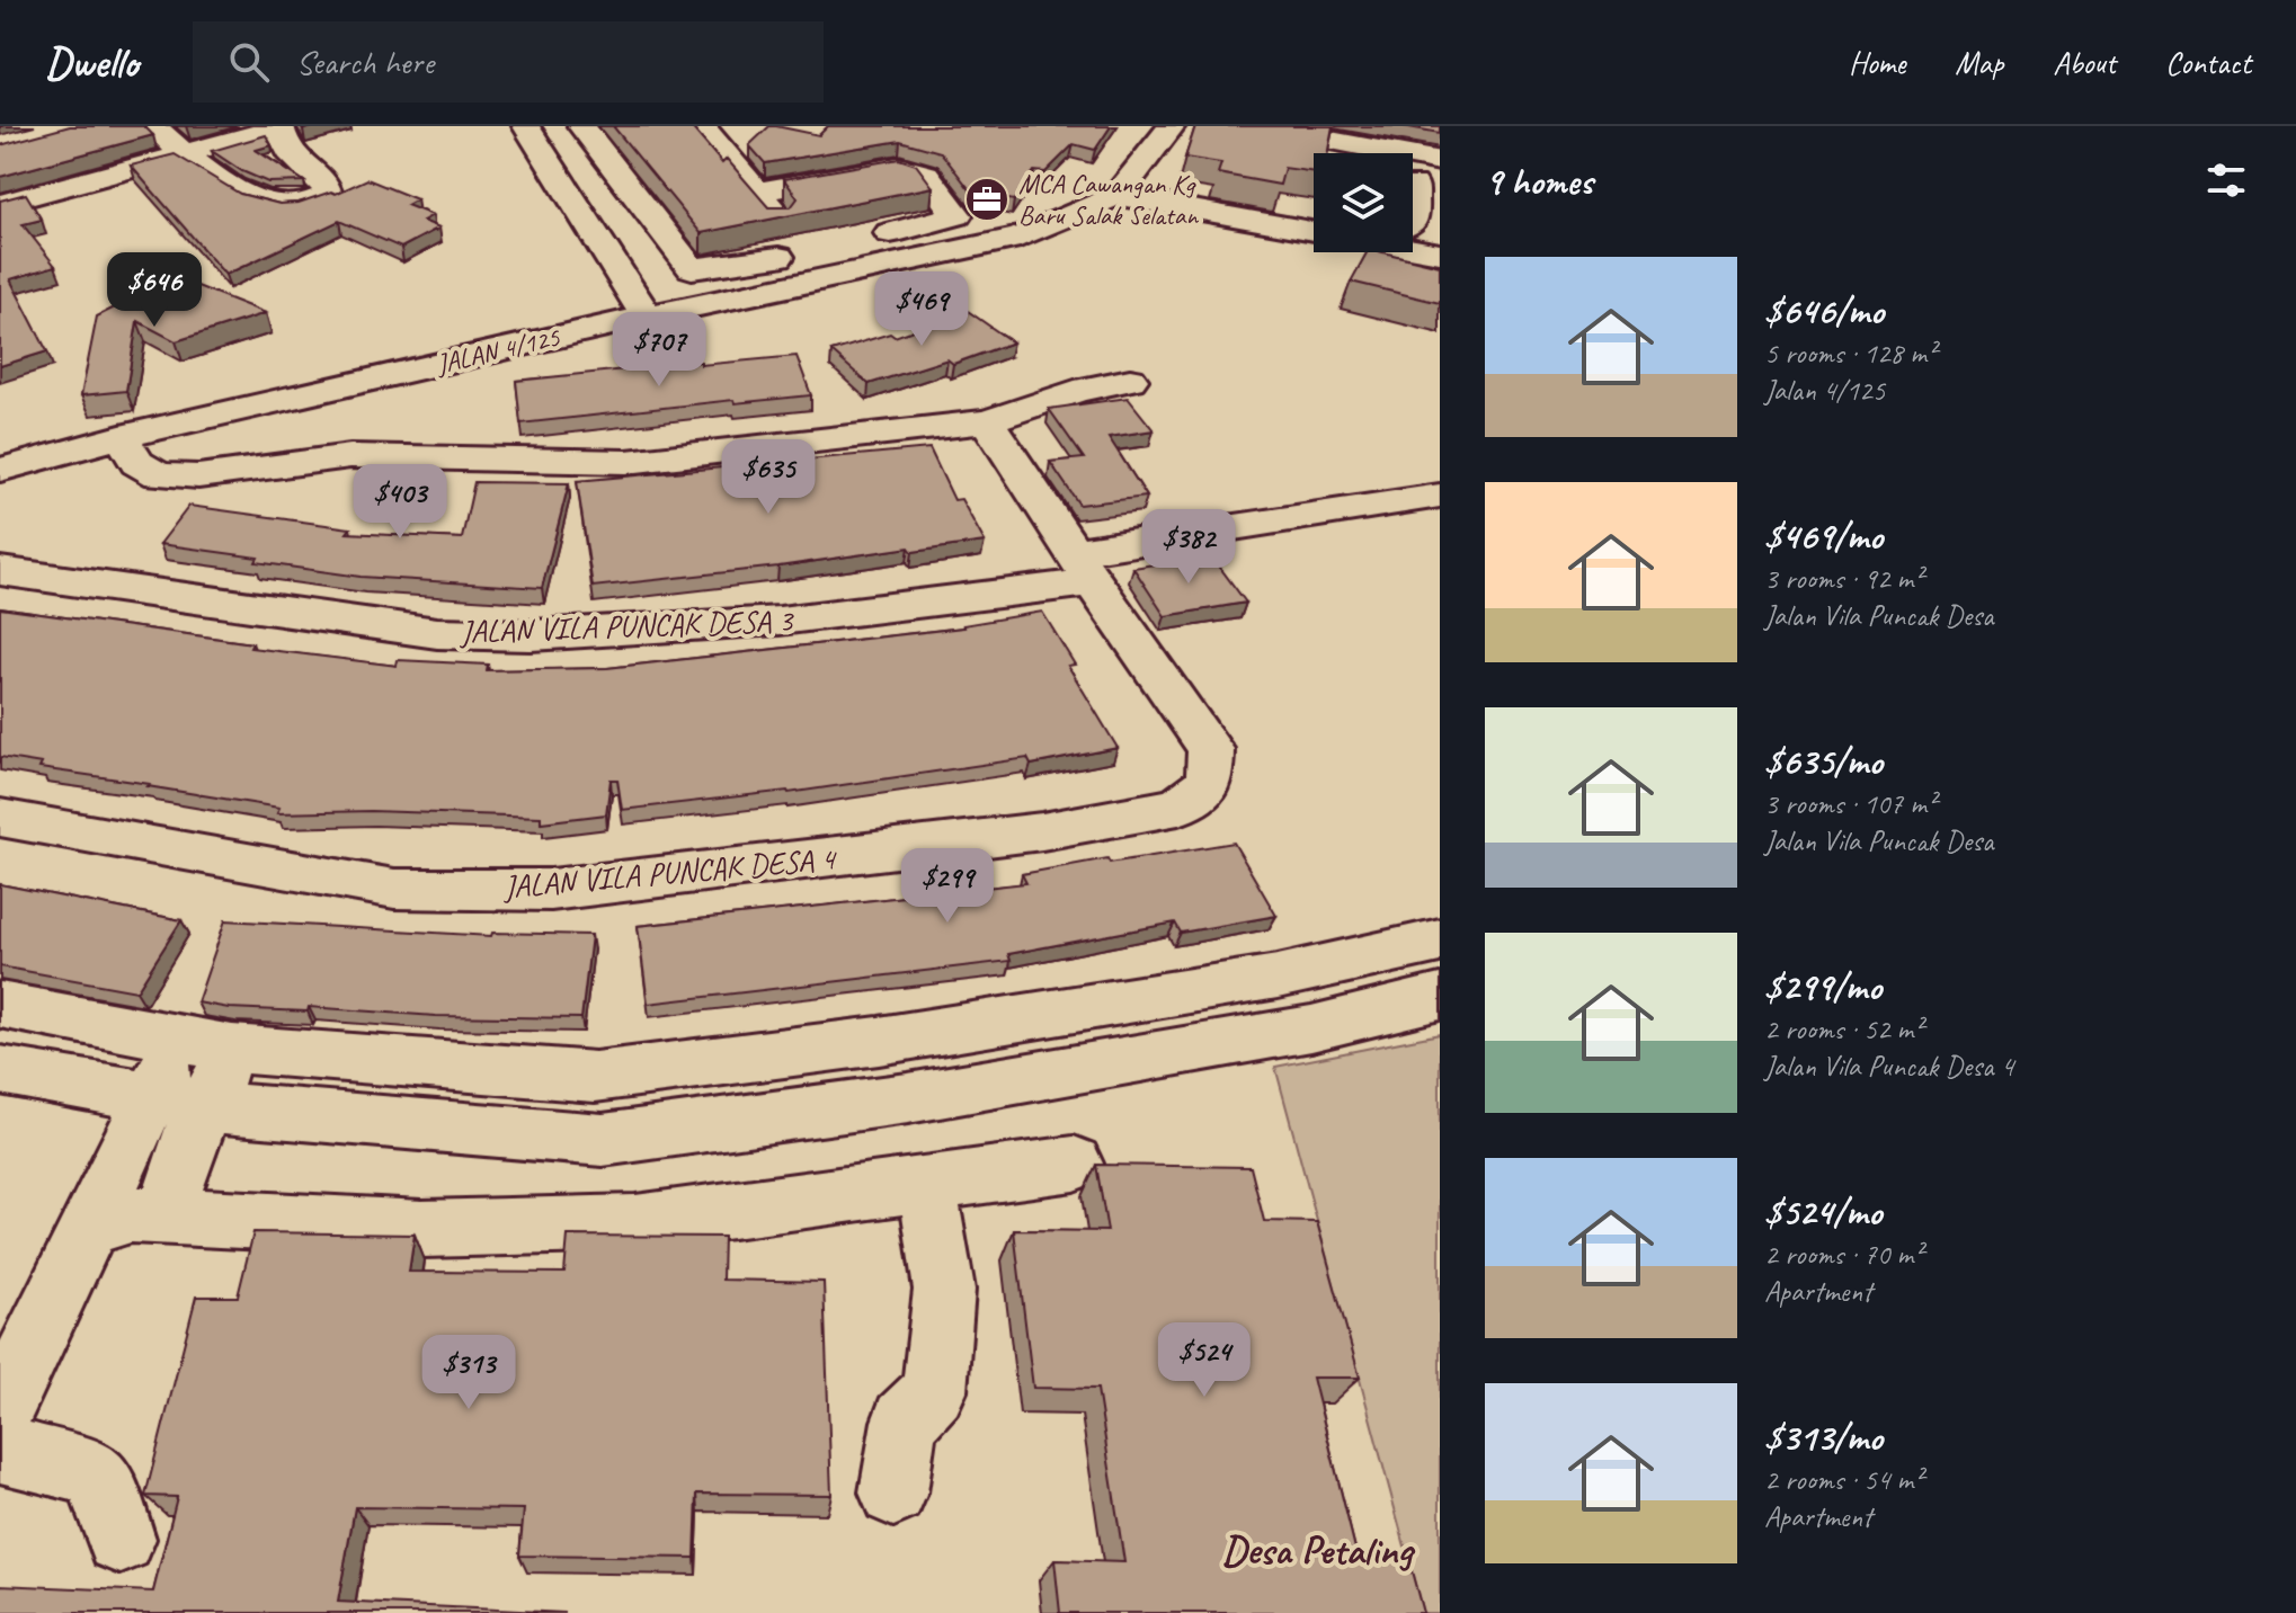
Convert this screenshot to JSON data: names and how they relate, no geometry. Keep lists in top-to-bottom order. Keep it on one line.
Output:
{"streets":{"street":["JALAN 4/125","JALAN VILA PUNCAK DESA 3","JALAN VILA PUNCAK DESA 4"]},"crossings":[["JALAN VILA PUNCAK DESA 3","JALAN VILA PUNCAK DESA 4"]],"districts":["Desa Petaling"],"places":{"office":["MCA Cawangan Kg Baru Salak Selatan"]},"page":{"header":"Dwello","search":"Search here","nav":["Home","Map","About","Contact"],"heading":"9 homes","list":[{"name":"$646/mo","note":"5 rooms · 128 m² · Jalan 4/125"},{"name":"$469/mo","note":"3 rooms · 92 m² · Jalan Vila Puncak Desa"},{"name":"$635/mo","note":"3 rooms · 107 m² · Jalan Vila Puncak Desa"},{"name":"$299/mo","note":"2 rooms · 52 m² · Jalan Vila Puncak Desa 4"},{"name":"$524/mo","note":"2 rooms · 70 m² · Apartment"},{"name":"$313/mo","note":"2 rooms · 54 m² · Apartment"}],"price":["$646","$469","$707","$635","$403","$382","$299","$524","$313"]}}
